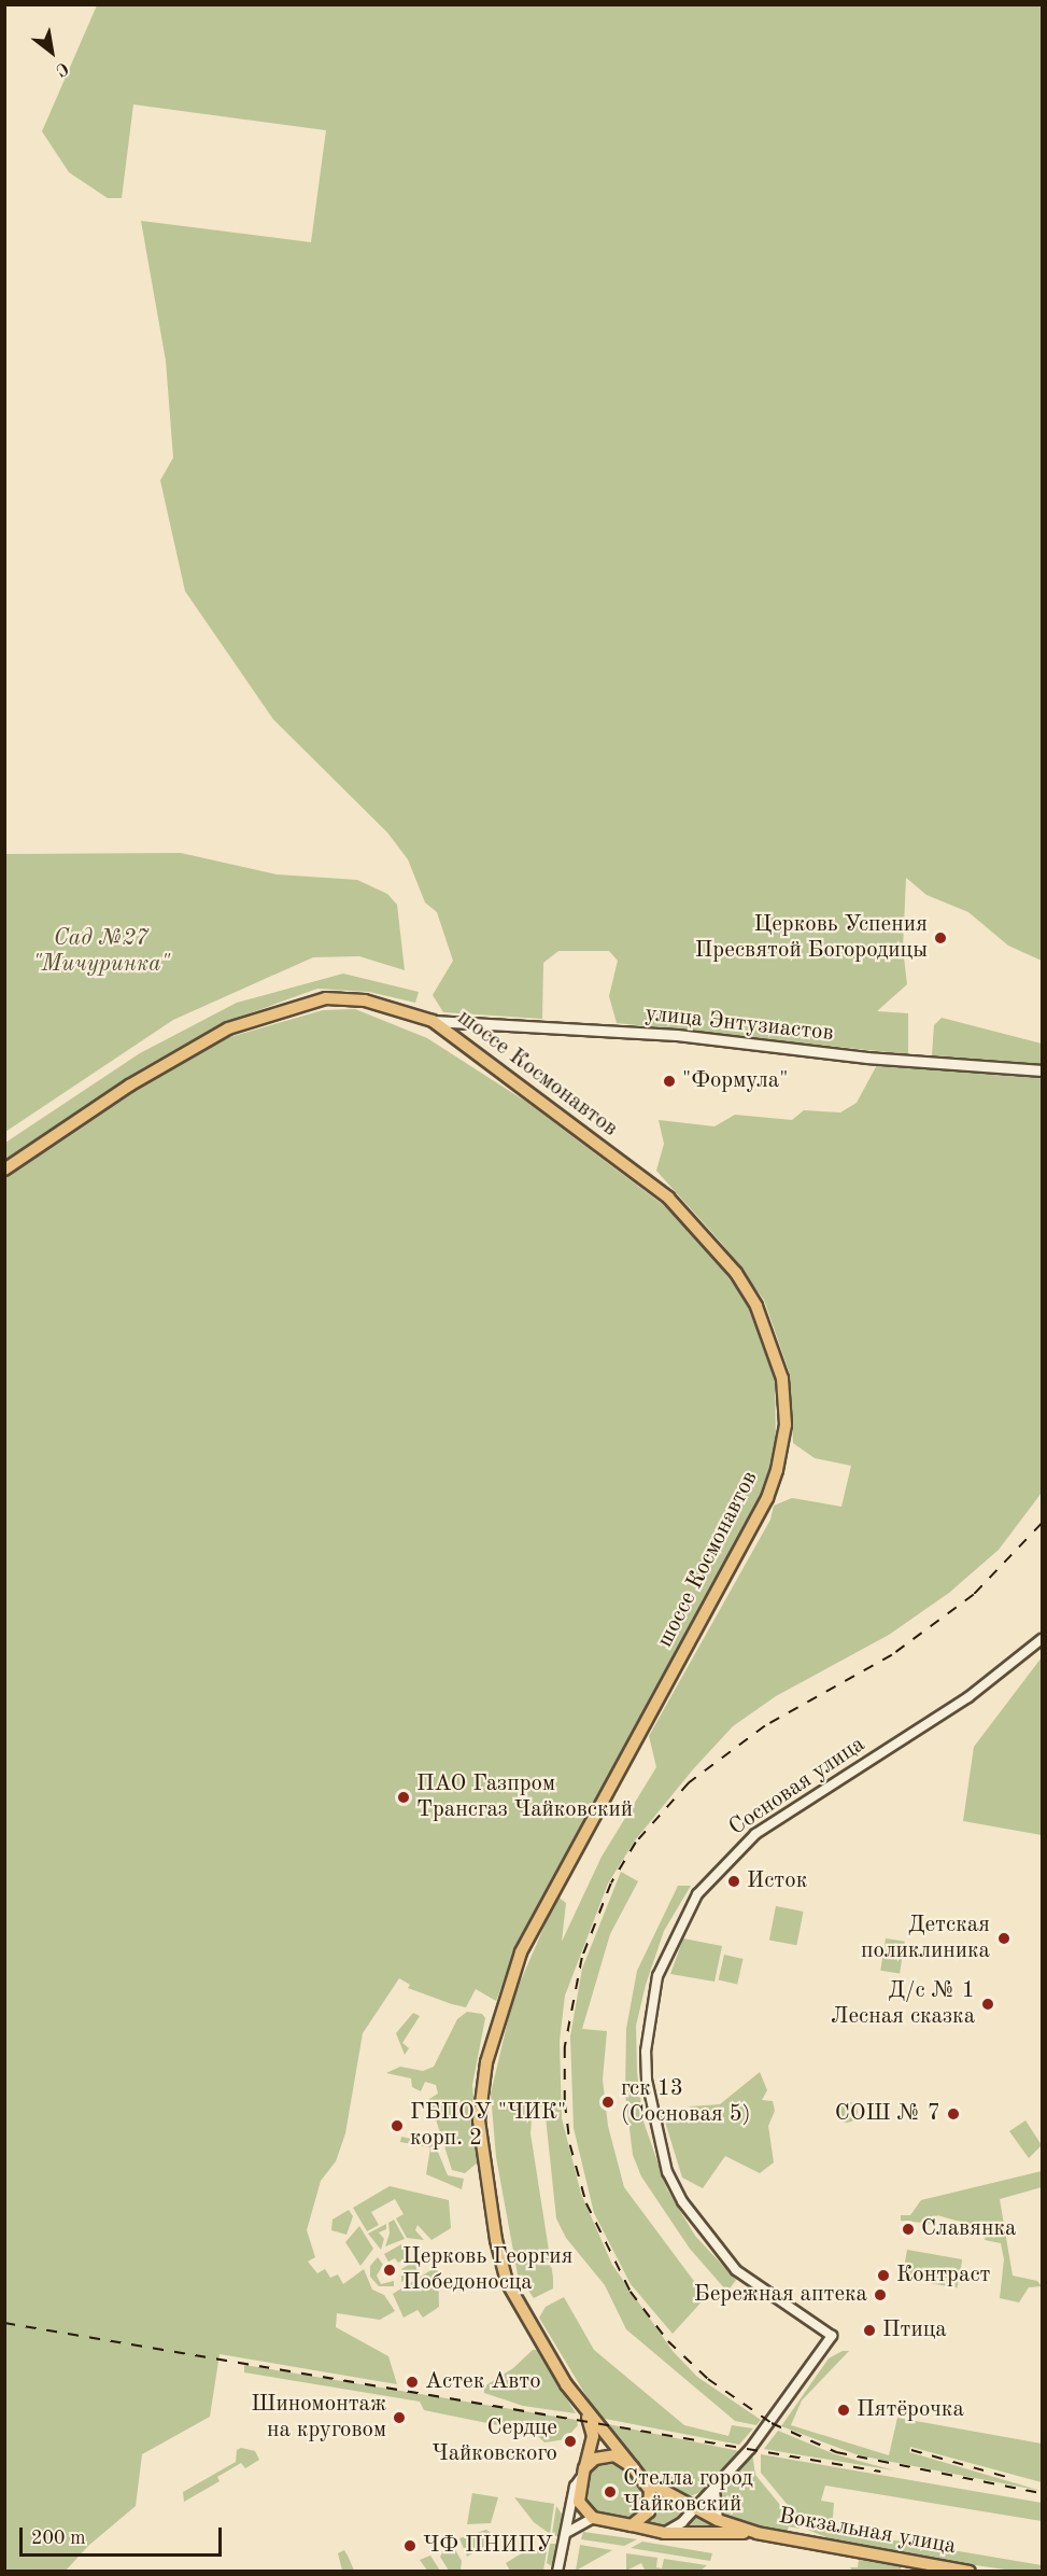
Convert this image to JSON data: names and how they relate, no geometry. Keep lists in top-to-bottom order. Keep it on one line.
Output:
{"streets":{"main road":["улица Энтузиастов","шоссе Космонавтов","Вокзальная улица"],"street":["Сосновая улица"]},"crossings":[["улица Энтузиастов","шоссе Космонавтов"],["шоссе Космонавтов","Вокзальная улица"]],"parks":["Сад №27 \"Мичуринка\""],"places":["Церковь Успения Пресвятой Богородицы","\"Формула\"","ПАО Газпром Трансгаз Чайковский","Исток","Детская поликлиника","Д/с № 1 Лесная сказка","гск 13 (Сосновая 5)","СОШ № 7","ГБПОУ \"ЧИК\" корп. 2","Славянка","Церковь Георгия Победоносца","Контраст","Бережная аптека","Птица","Астек Авто","Пятёрочка","Шиномонтаж на круговом","Сердце Чайковского","Стелла город Чайковский","ЧФ ПНИПУ"],"scale_bar":"200 m","north":"bottom right"}
